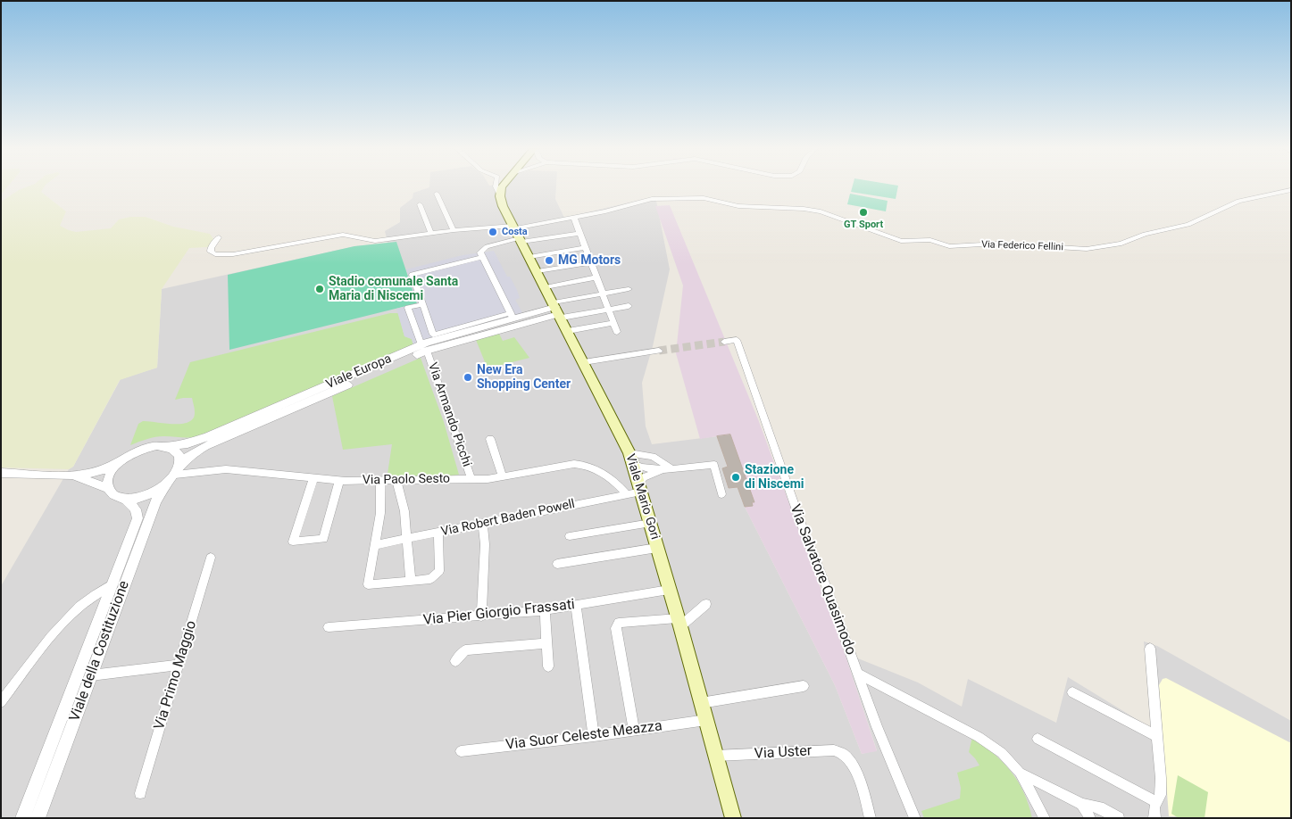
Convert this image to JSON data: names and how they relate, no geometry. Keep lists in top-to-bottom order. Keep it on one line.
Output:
{"streets":{"main road":["Viale Mario Gori"],"street":["Via Federico Fellini","Viale Europa","Via Armando Picchi","Via Paolo Sesto","Via Robert Baden Powell","Via Salvatore Quasimodo","Via Pier Giorgio Frassati","Viale della Costituzione","Via Primo Maggio","Via Suor Celeste Meazza","Via Uster"]},"crossings":[["Via Federico Fellini","Viale Mario Gori"],["Viale Europa","Via Armando Picchi"],["Viale Europa","Via Paolo Sesto"],["Viale Europa","Viale Mario Gori"],["Viale Europa","Viale della Costituzione"],["Via Armando Picchi","Via Paolo Sesto"],["Via Paolo Sesto","Via Robert Baden Powell"],["Via Paolo Sesto","Viale della Costituzione"],["Viale Mario Gori","Via Robert Baden Powell"],["Viale Mario Gori","Via Pier Giorgio Frassati"],["Viale Mario Gori","Via Suor Celeste Meazza"],["Viale Mario Gori","Via Uster"]],"places":["GT Sport","Costa","MG Motors","Stadio comunale Santa Maria di Niscemi","New Era Shopping Center","Stazione di Niscemi"]}
